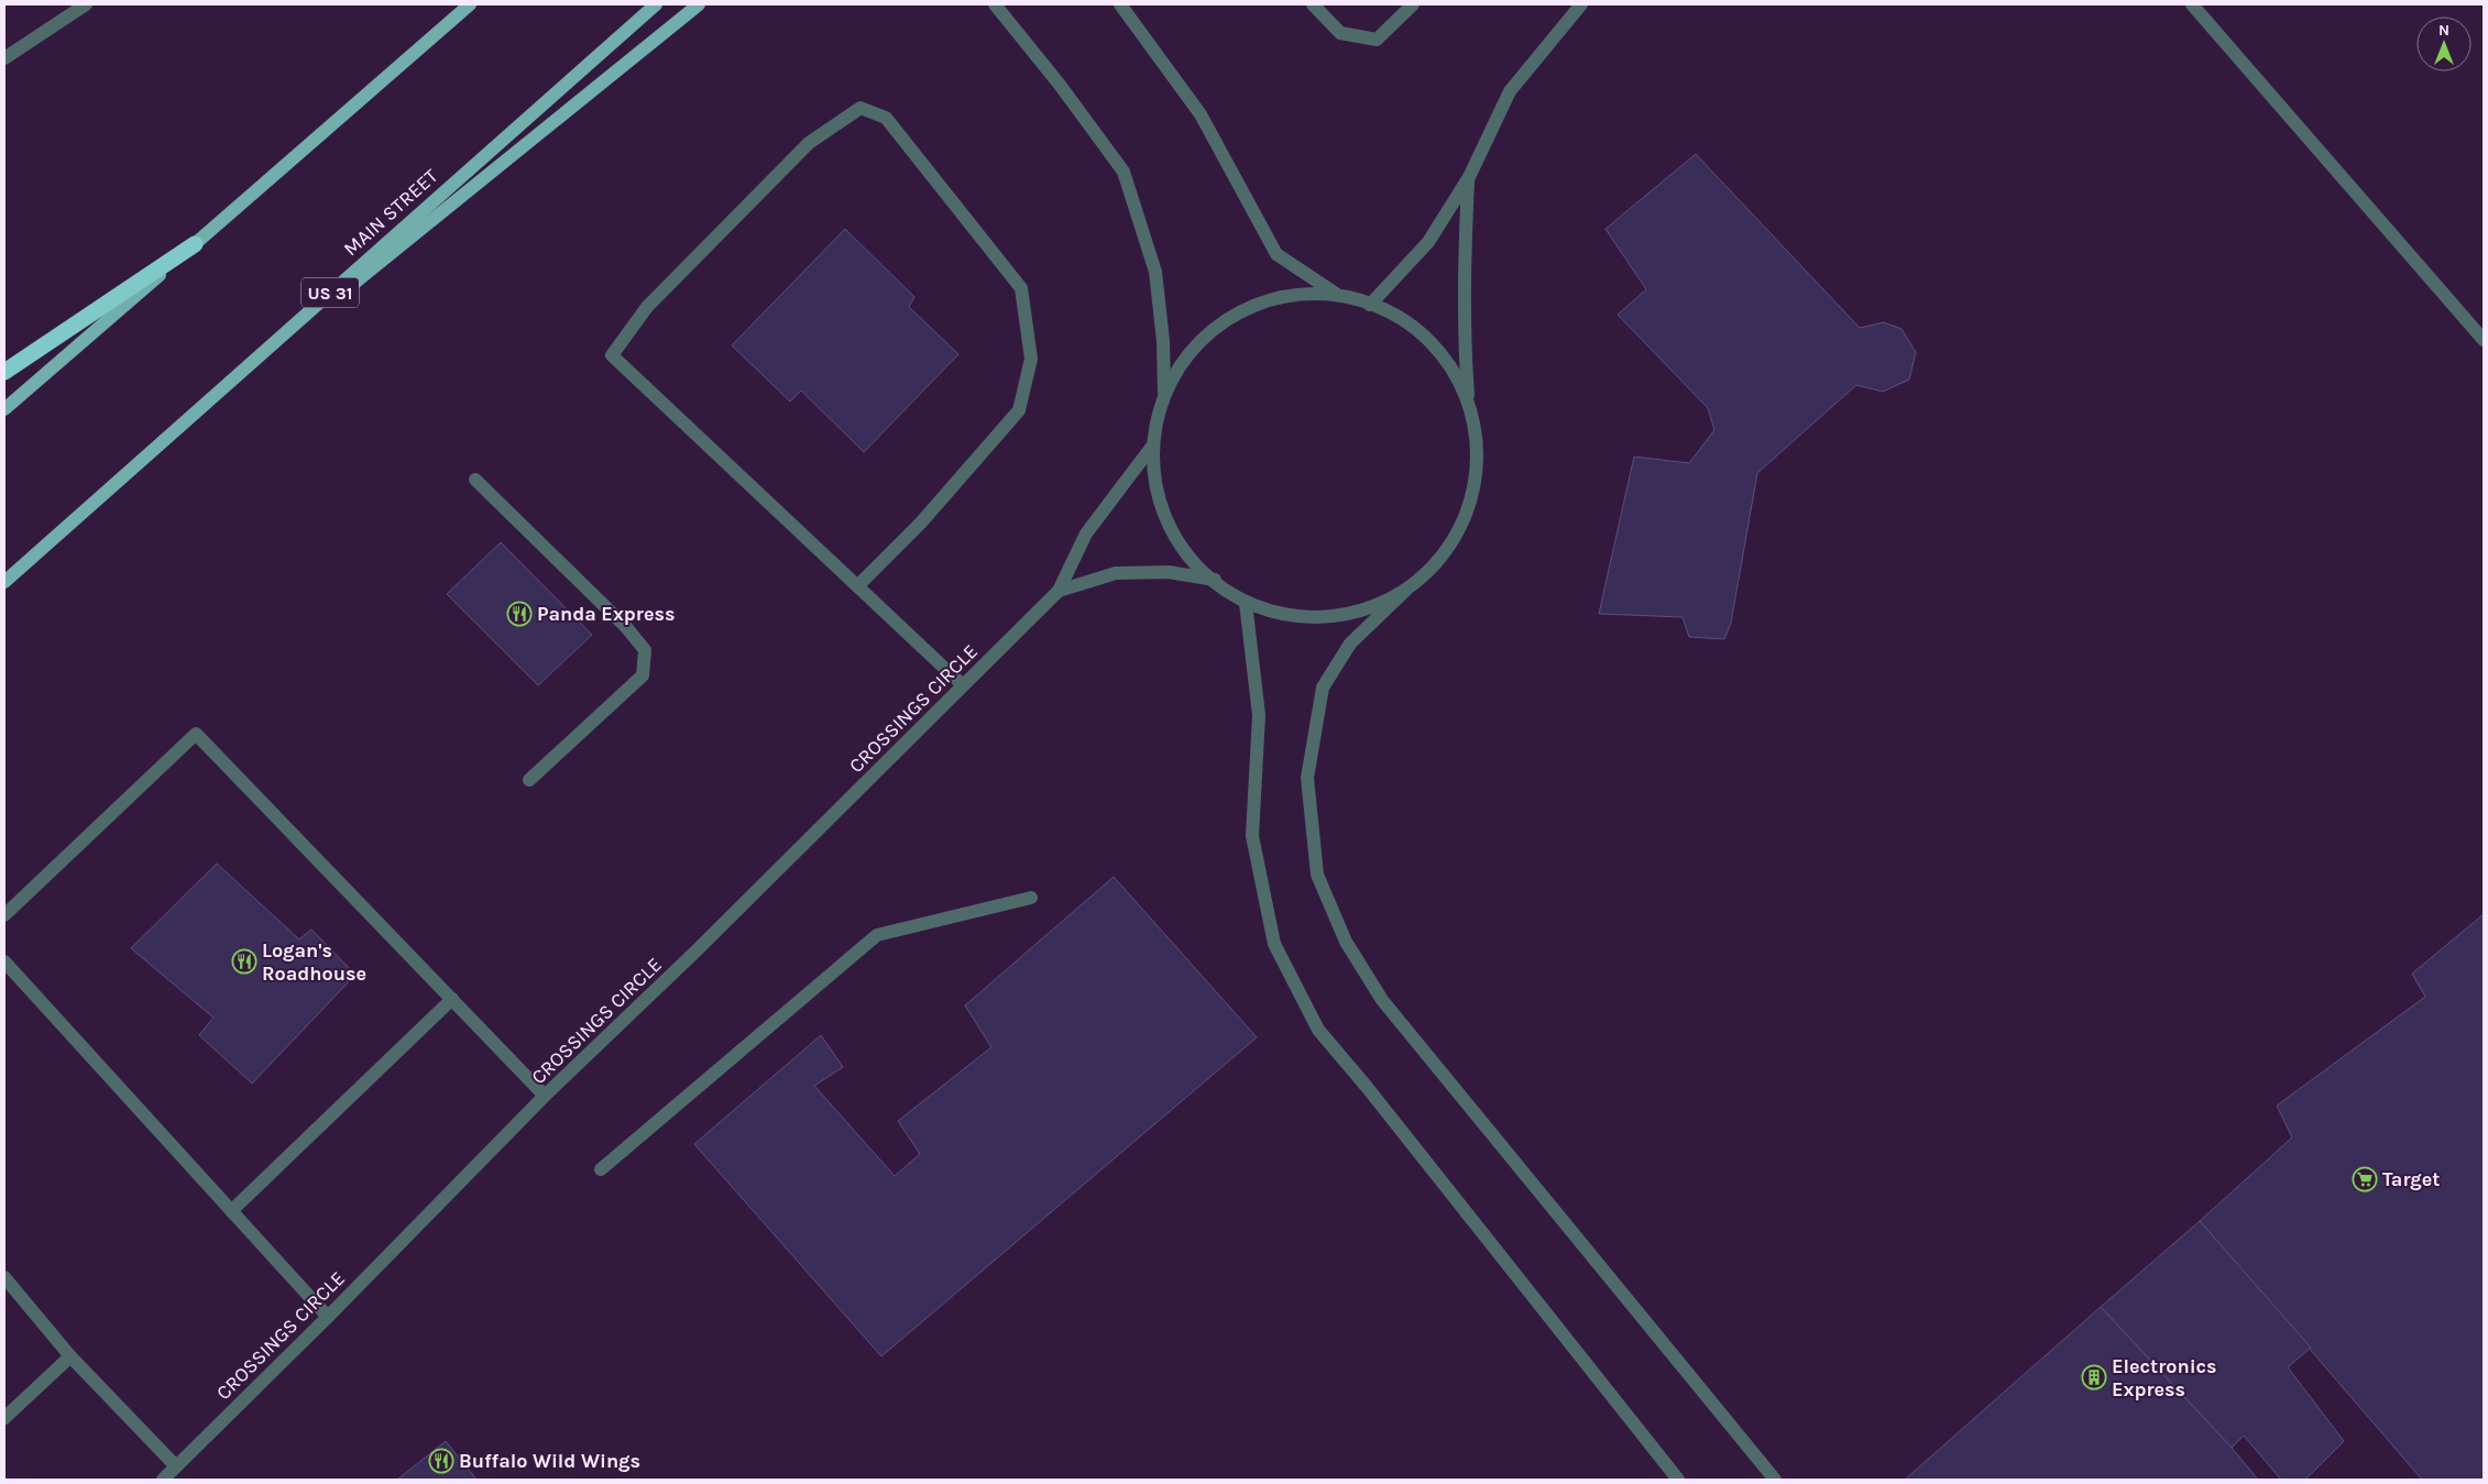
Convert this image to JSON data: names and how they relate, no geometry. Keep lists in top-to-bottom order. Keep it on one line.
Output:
{"streets":{"main road":["MAIN STREET","US 31"],"lane":["CROSSINGS CIRCLE"]},"places":{"restaurant":["Panda Express","Logan's Roadhouse","Buffalo Wild Wings"],"supermarket":["Target"],"building":["Electronics Express"]},"north":"top"}
